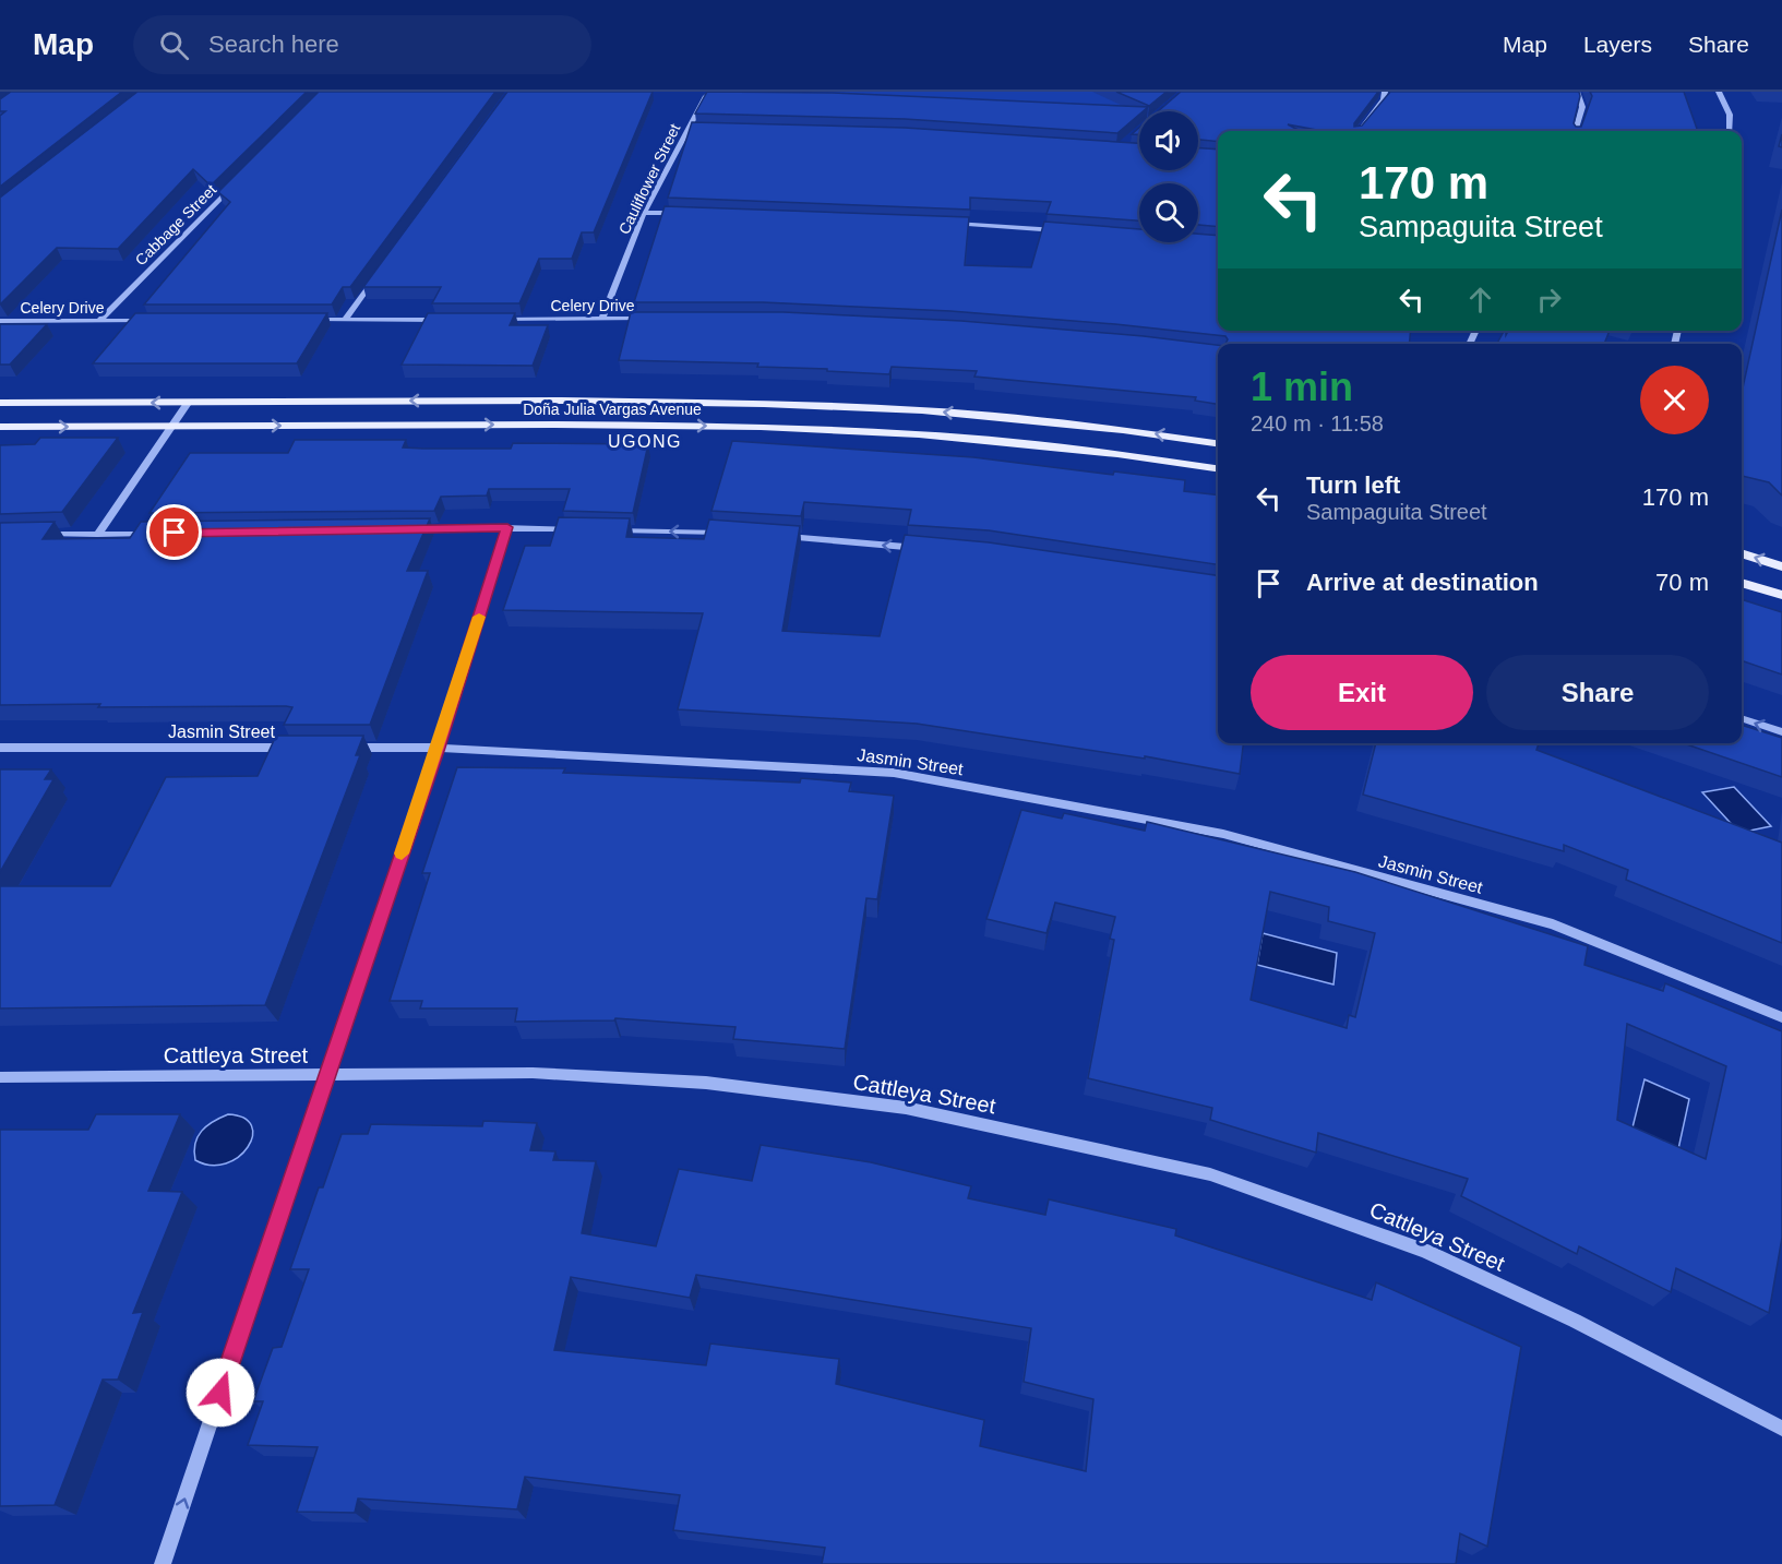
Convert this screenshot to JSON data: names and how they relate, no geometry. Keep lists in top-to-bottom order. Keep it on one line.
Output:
{"streets":{"main road":["Doña Julia Vargas Avenue"],"street":["Cauliflower Street","Cabbage Street","Celery Drive","Jasmin Street","Cattleya Street"]},"crossings":[["Cauliflower Street","Celery Drive"],["Cabbage Street","Celery Drive"]],"districts":["UGONG"],"page":{"header":"Map","search":"Search here","nav":["Map","Layers","Share"],"turn":["170 m","Sampaguita Street"],"heading":["1 min","240 m · 11:58"],"list":[{"name":"Turn left","note":"Sampaguita Street","value":"170 m"},{"name":"Arrive at destination","value":"70 m"}],"buttons":["Exit","Share"]}}
